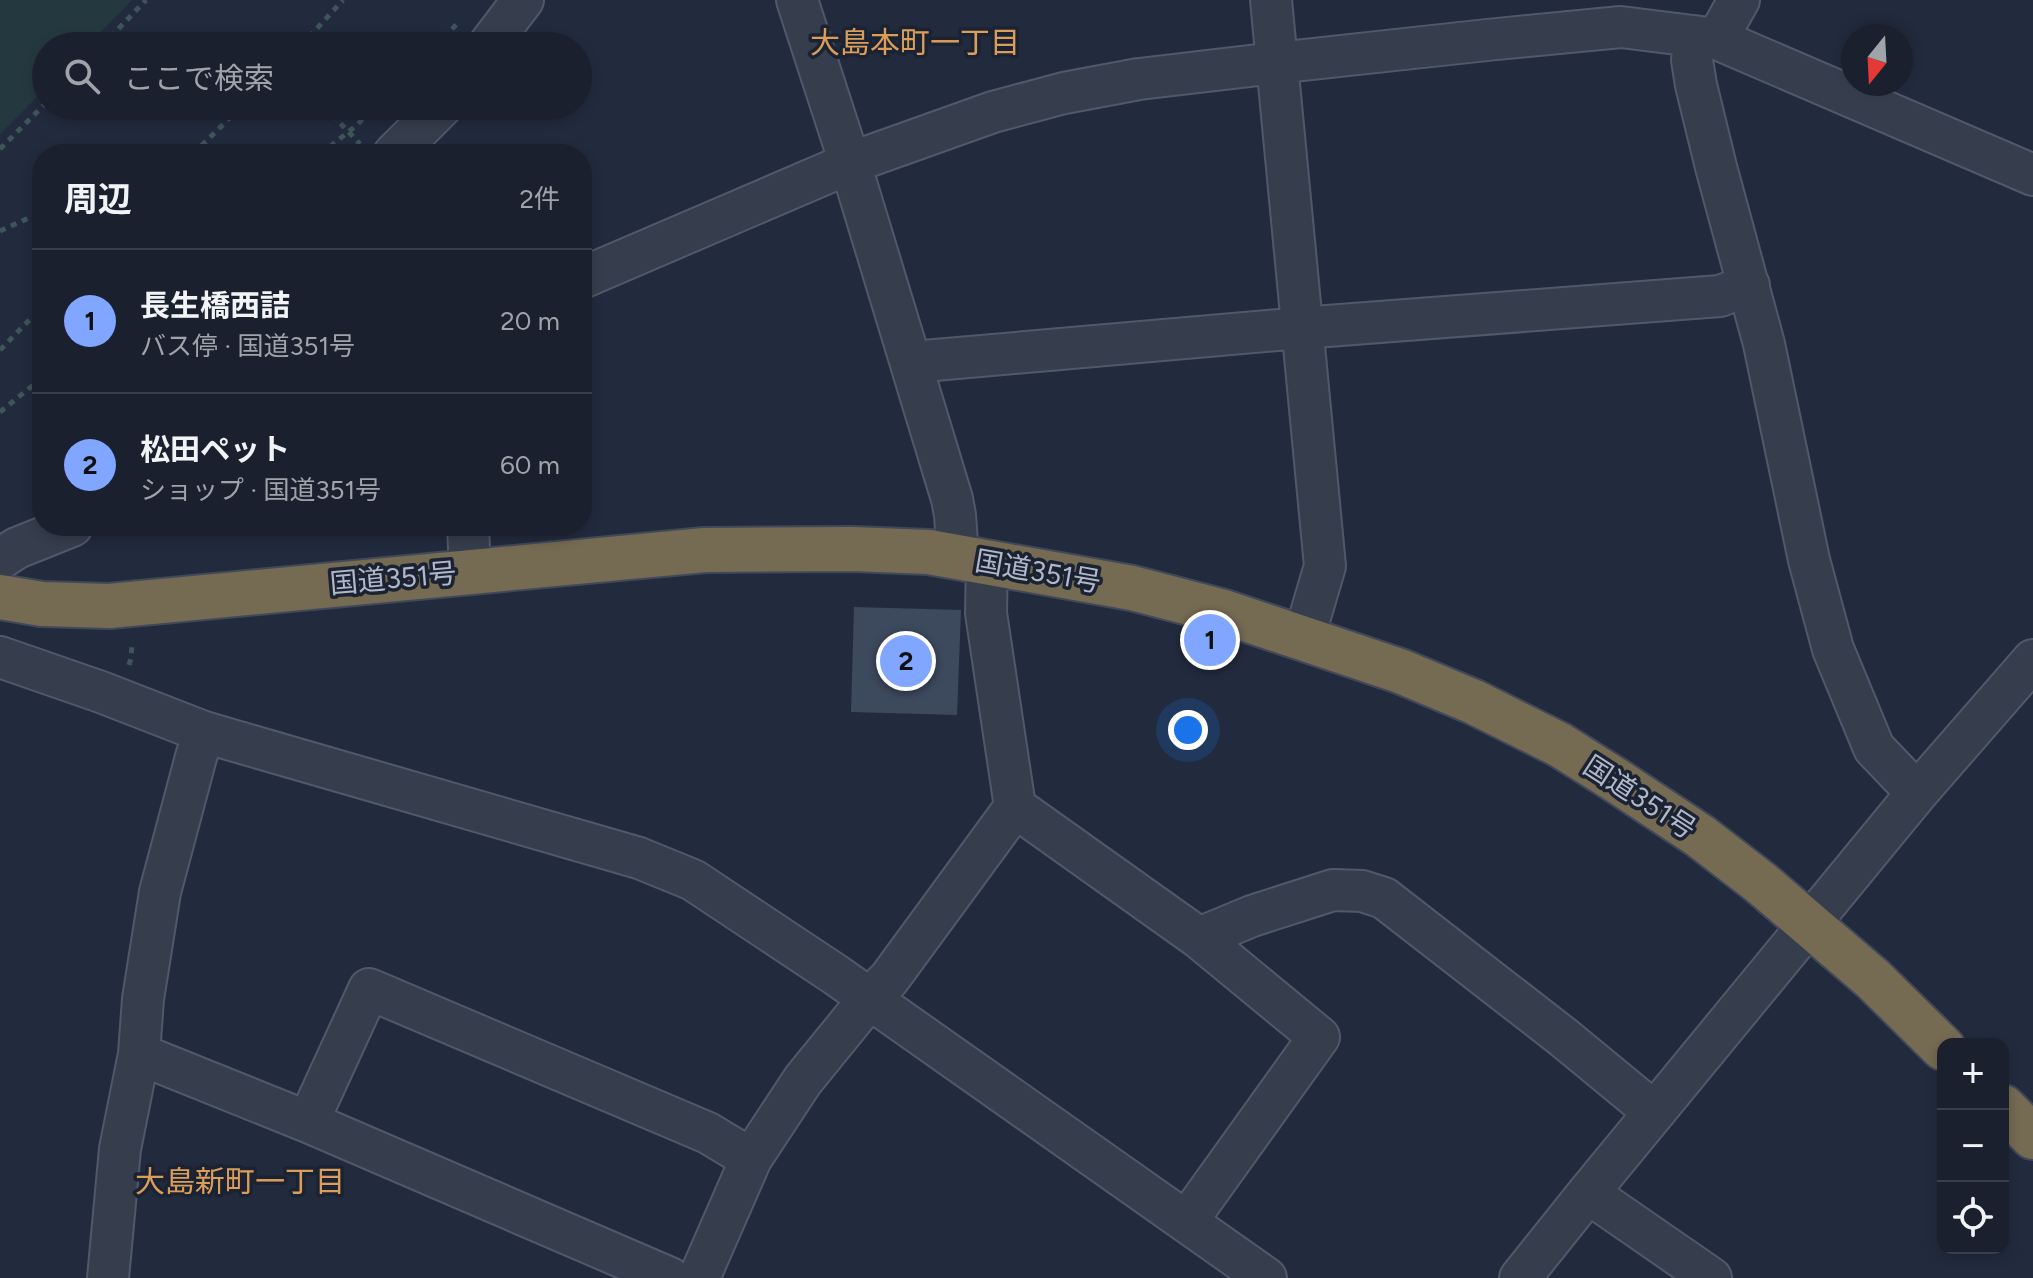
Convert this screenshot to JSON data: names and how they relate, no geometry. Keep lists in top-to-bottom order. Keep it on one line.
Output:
{"streets":{"highway":["国道351号"]},"districts":["大島本町一丁目","大島新町一丁目"],"north":"bottom","page":{"search":"ここで検索","heading":["周辺","2件"],"list":[{"mark":"1","name":"長生橋西詰","note":"バス停 · 国道351号","value":"20 m"},{"mark":"2","name":"松田ペット","note":"ショップ · 国道351号","value":"60 m"}],"pins":["1","2"],"map_buttons":["+","−"]}}
